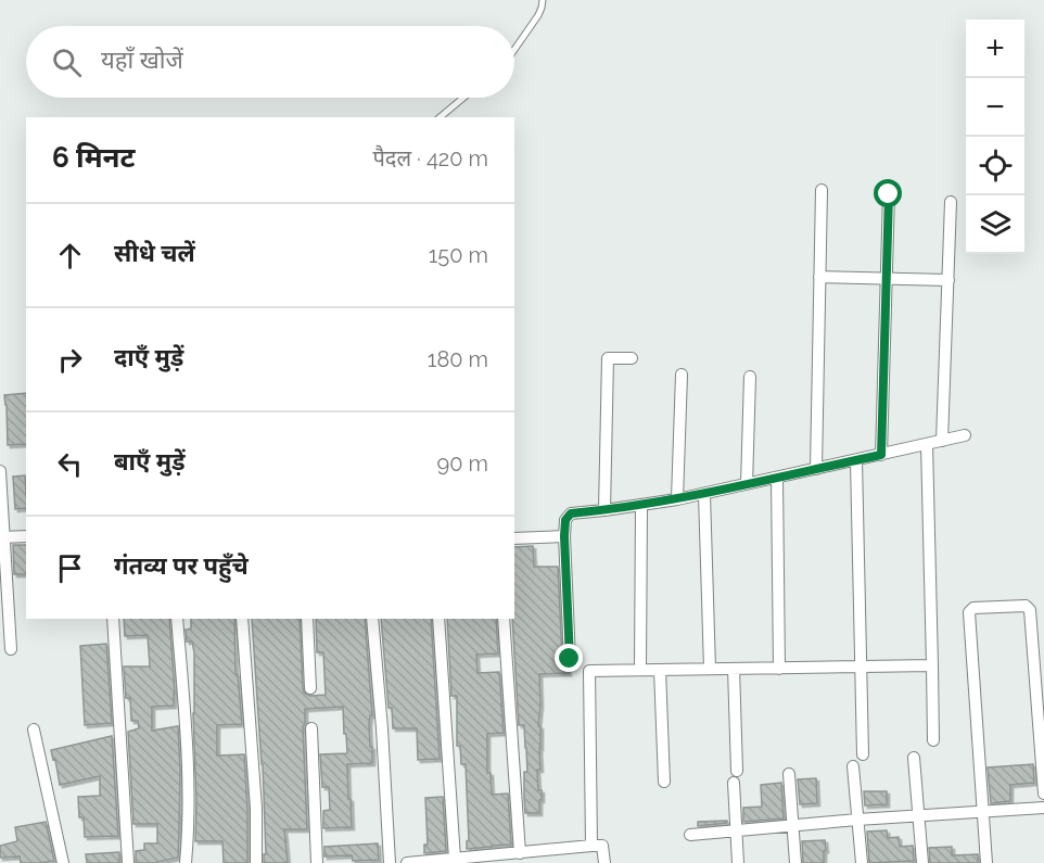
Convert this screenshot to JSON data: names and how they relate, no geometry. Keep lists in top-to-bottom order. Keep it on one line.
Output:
{"page":{"map_buttons":["+","−"],"search":"यहाँ खोजें","heading":["6 मिनट","पैदल · 420 m"],"list":[["सीधे चलें","150 m"],["दाएँ मुड़ें","180 m"],["बाएँ मुड़ें","90 m"],"गंतव्य पर पहुँचे"]}}
